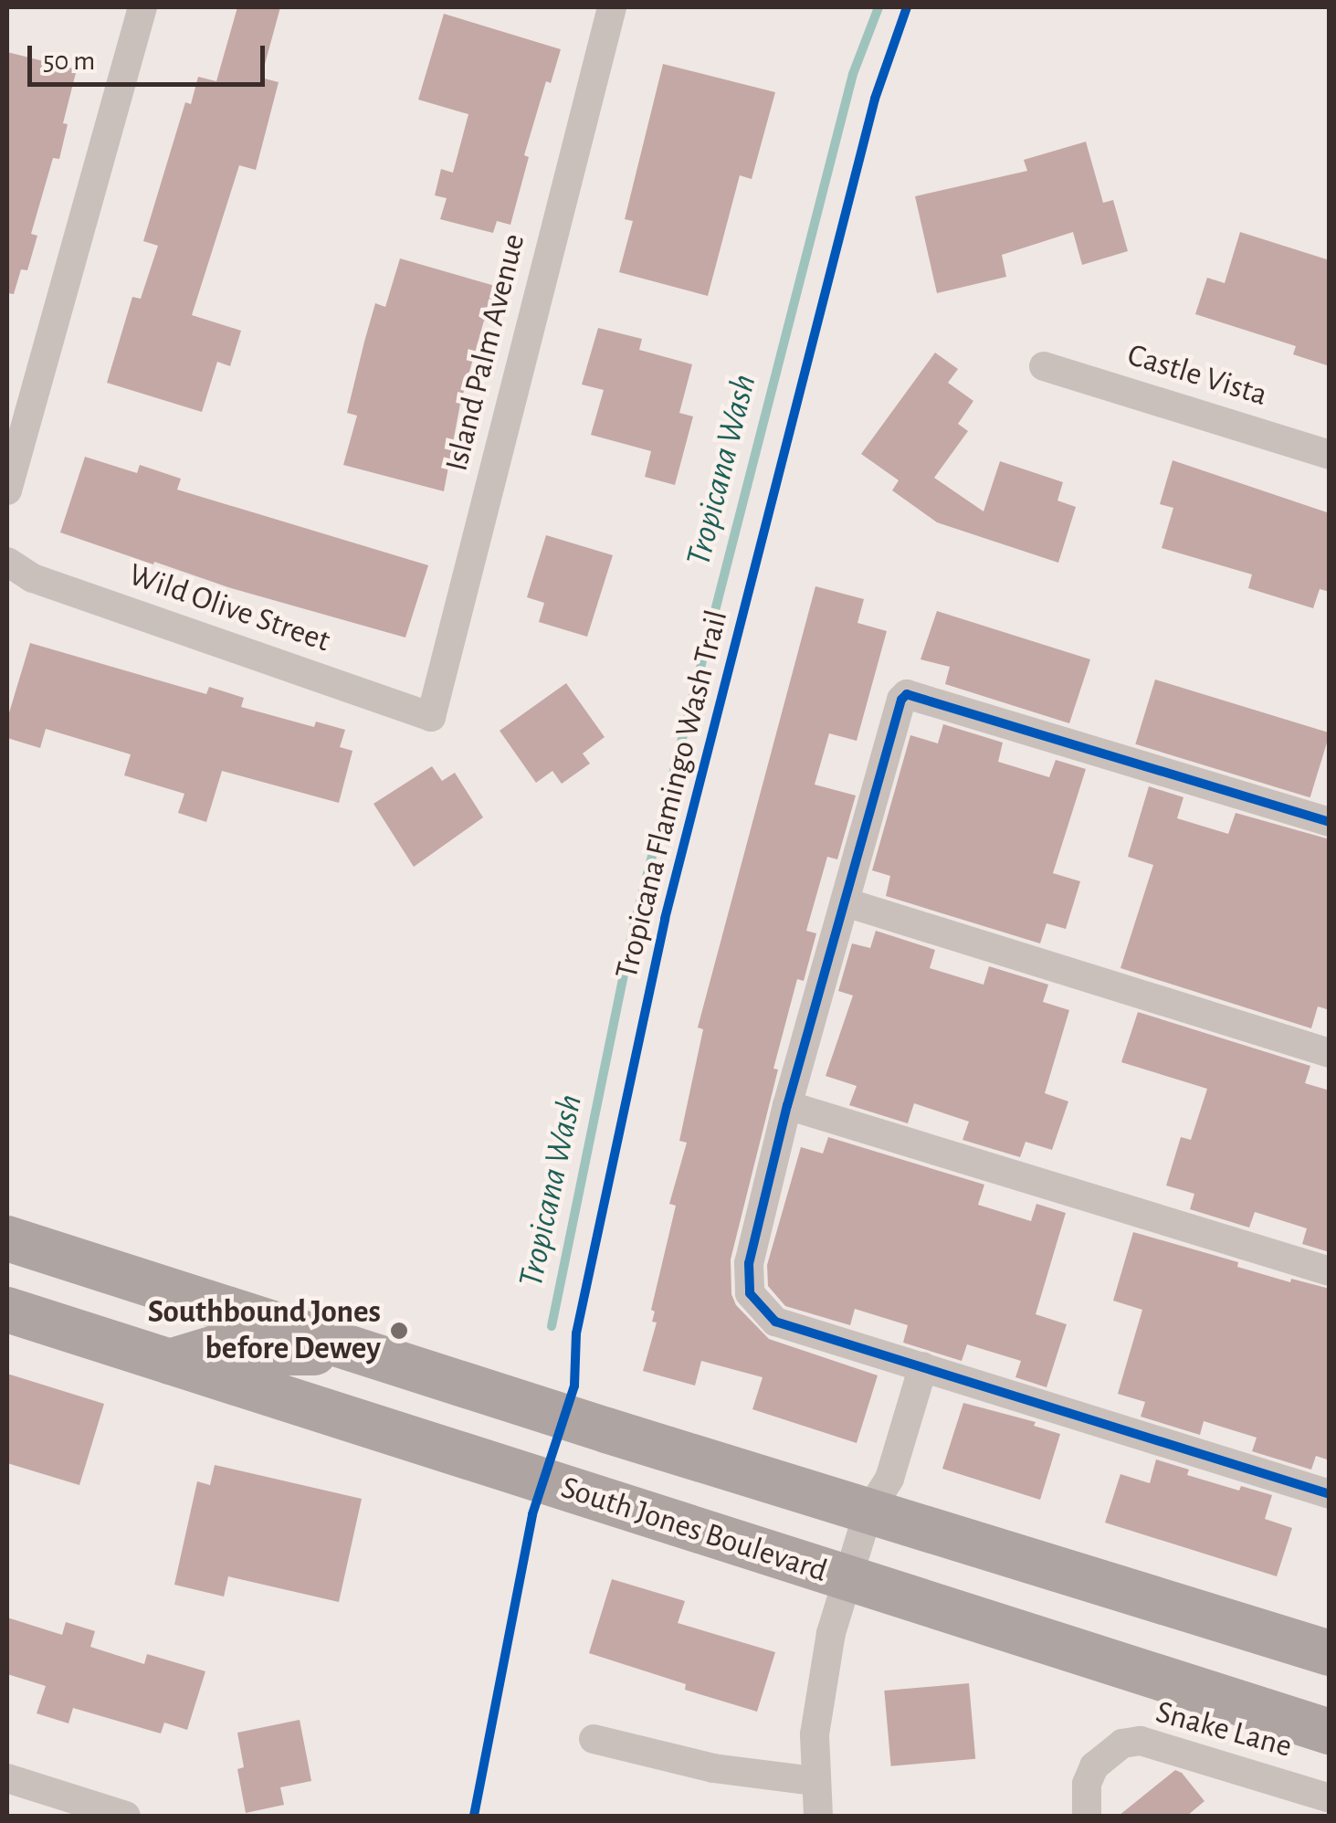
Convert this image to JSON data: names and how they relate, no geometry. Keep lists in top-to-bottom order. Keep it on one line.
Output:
{"streets":{"main road":["South Jones Boulevard"],"street":["Island Palm Avenue","Castle Vista","Wild Olive Street","Snake Lane"],"cycle path":["Tropicana Flamingo Wash Trail"]},"crossings":[["Island Palm Avenue","Wild Olive Street"]],"water":["Tropicana Wash"],"places":["Southbound Jones before Dewey"],"scale_bar":"50 m"}
